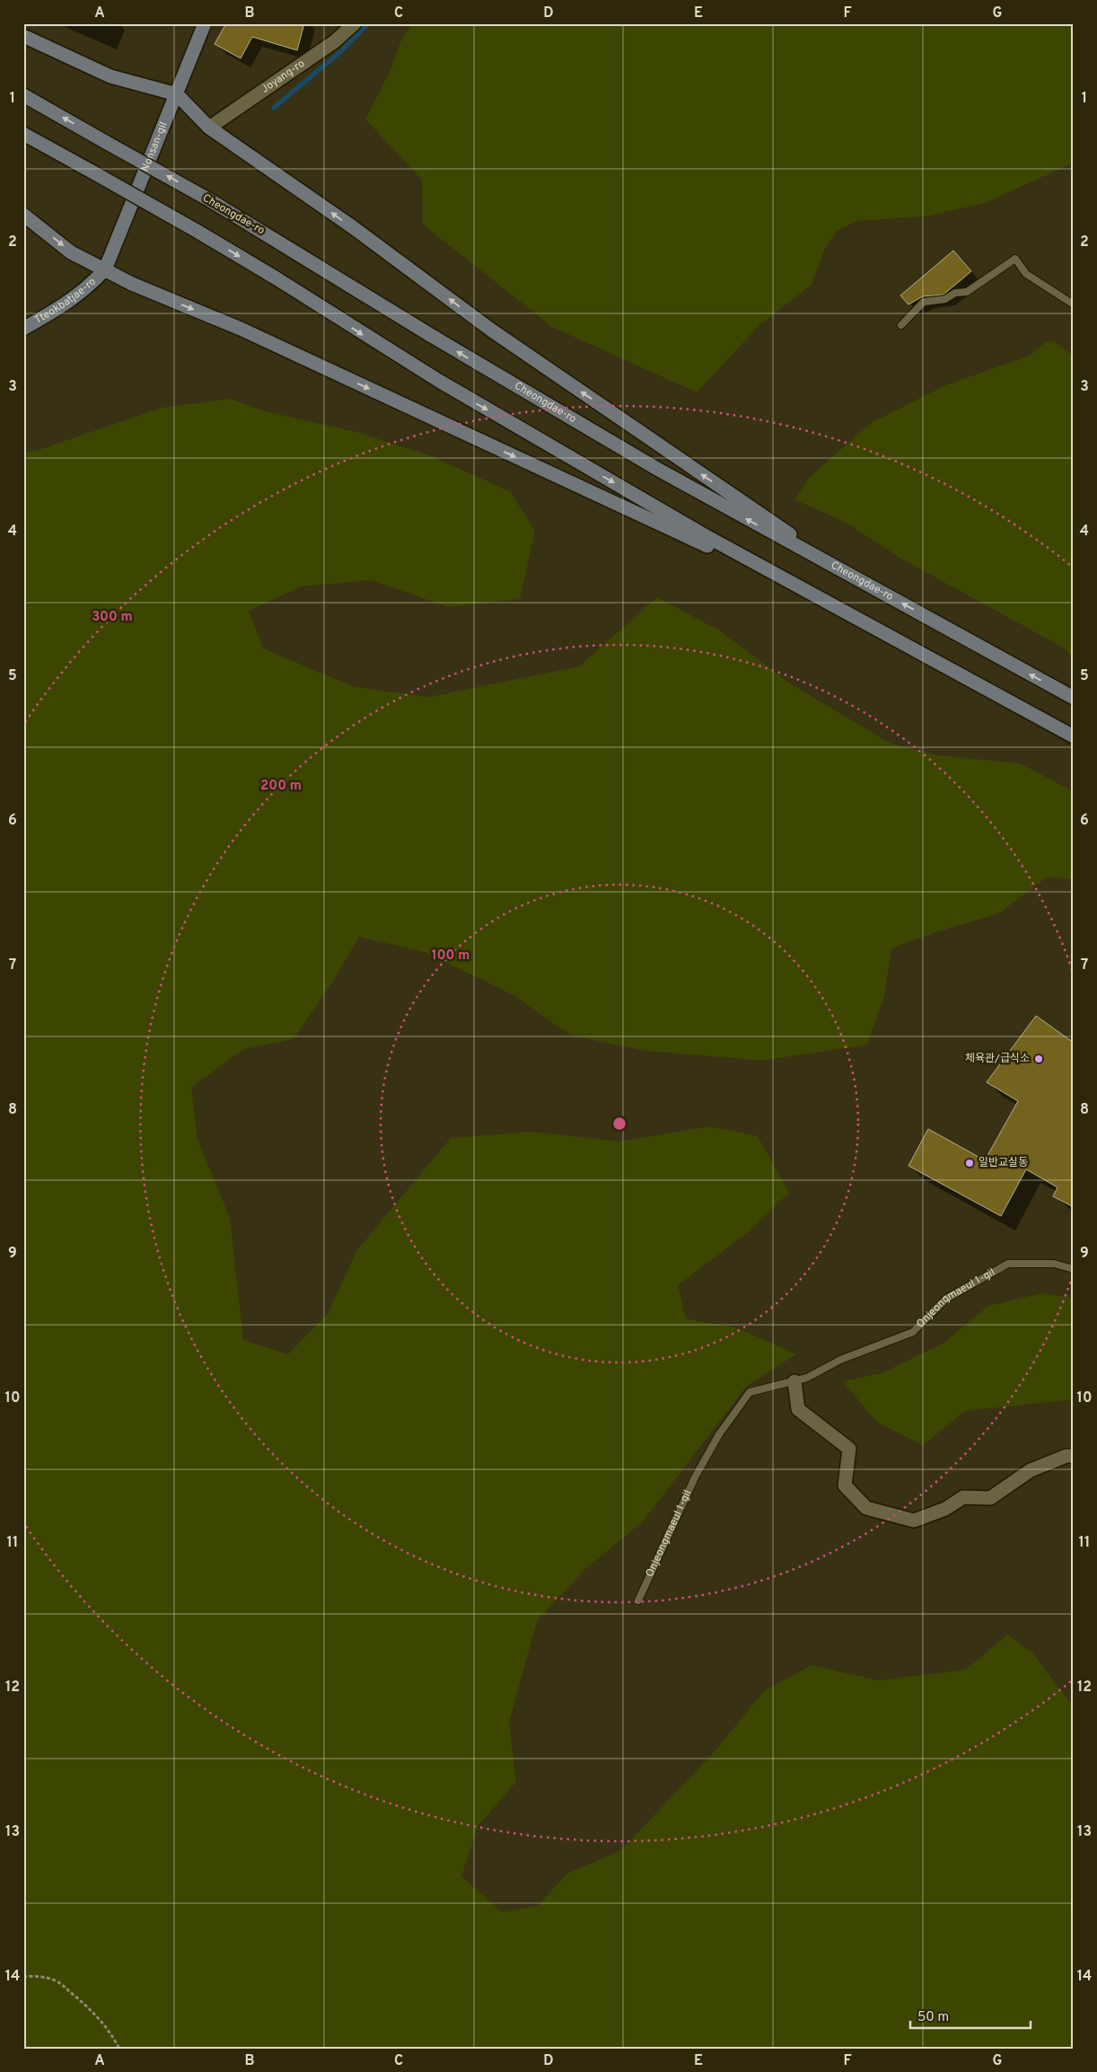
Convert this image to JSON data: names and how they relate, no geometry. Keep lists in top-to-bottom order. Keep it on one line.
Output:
{"streets":{"street":["Joyang-ro","Nonsan-gil","Cheongdae-ro","Tteokbatjae-ro"],"lane":["Onjeongmaeul 1-gil"]},"crossings":[["Nonsan-gil","Tteokbatjae-ro"]],"places":["체육관/급식소","일반교실동"],"scale_bar":"50 m","grid":{"columns":["A","B","C","D","E","F","G"],"rows":["1","2","3","4","5","6","7","8","9","10","11","12","13","14"]},"rings":["300 m","200 m","100 m"]}
